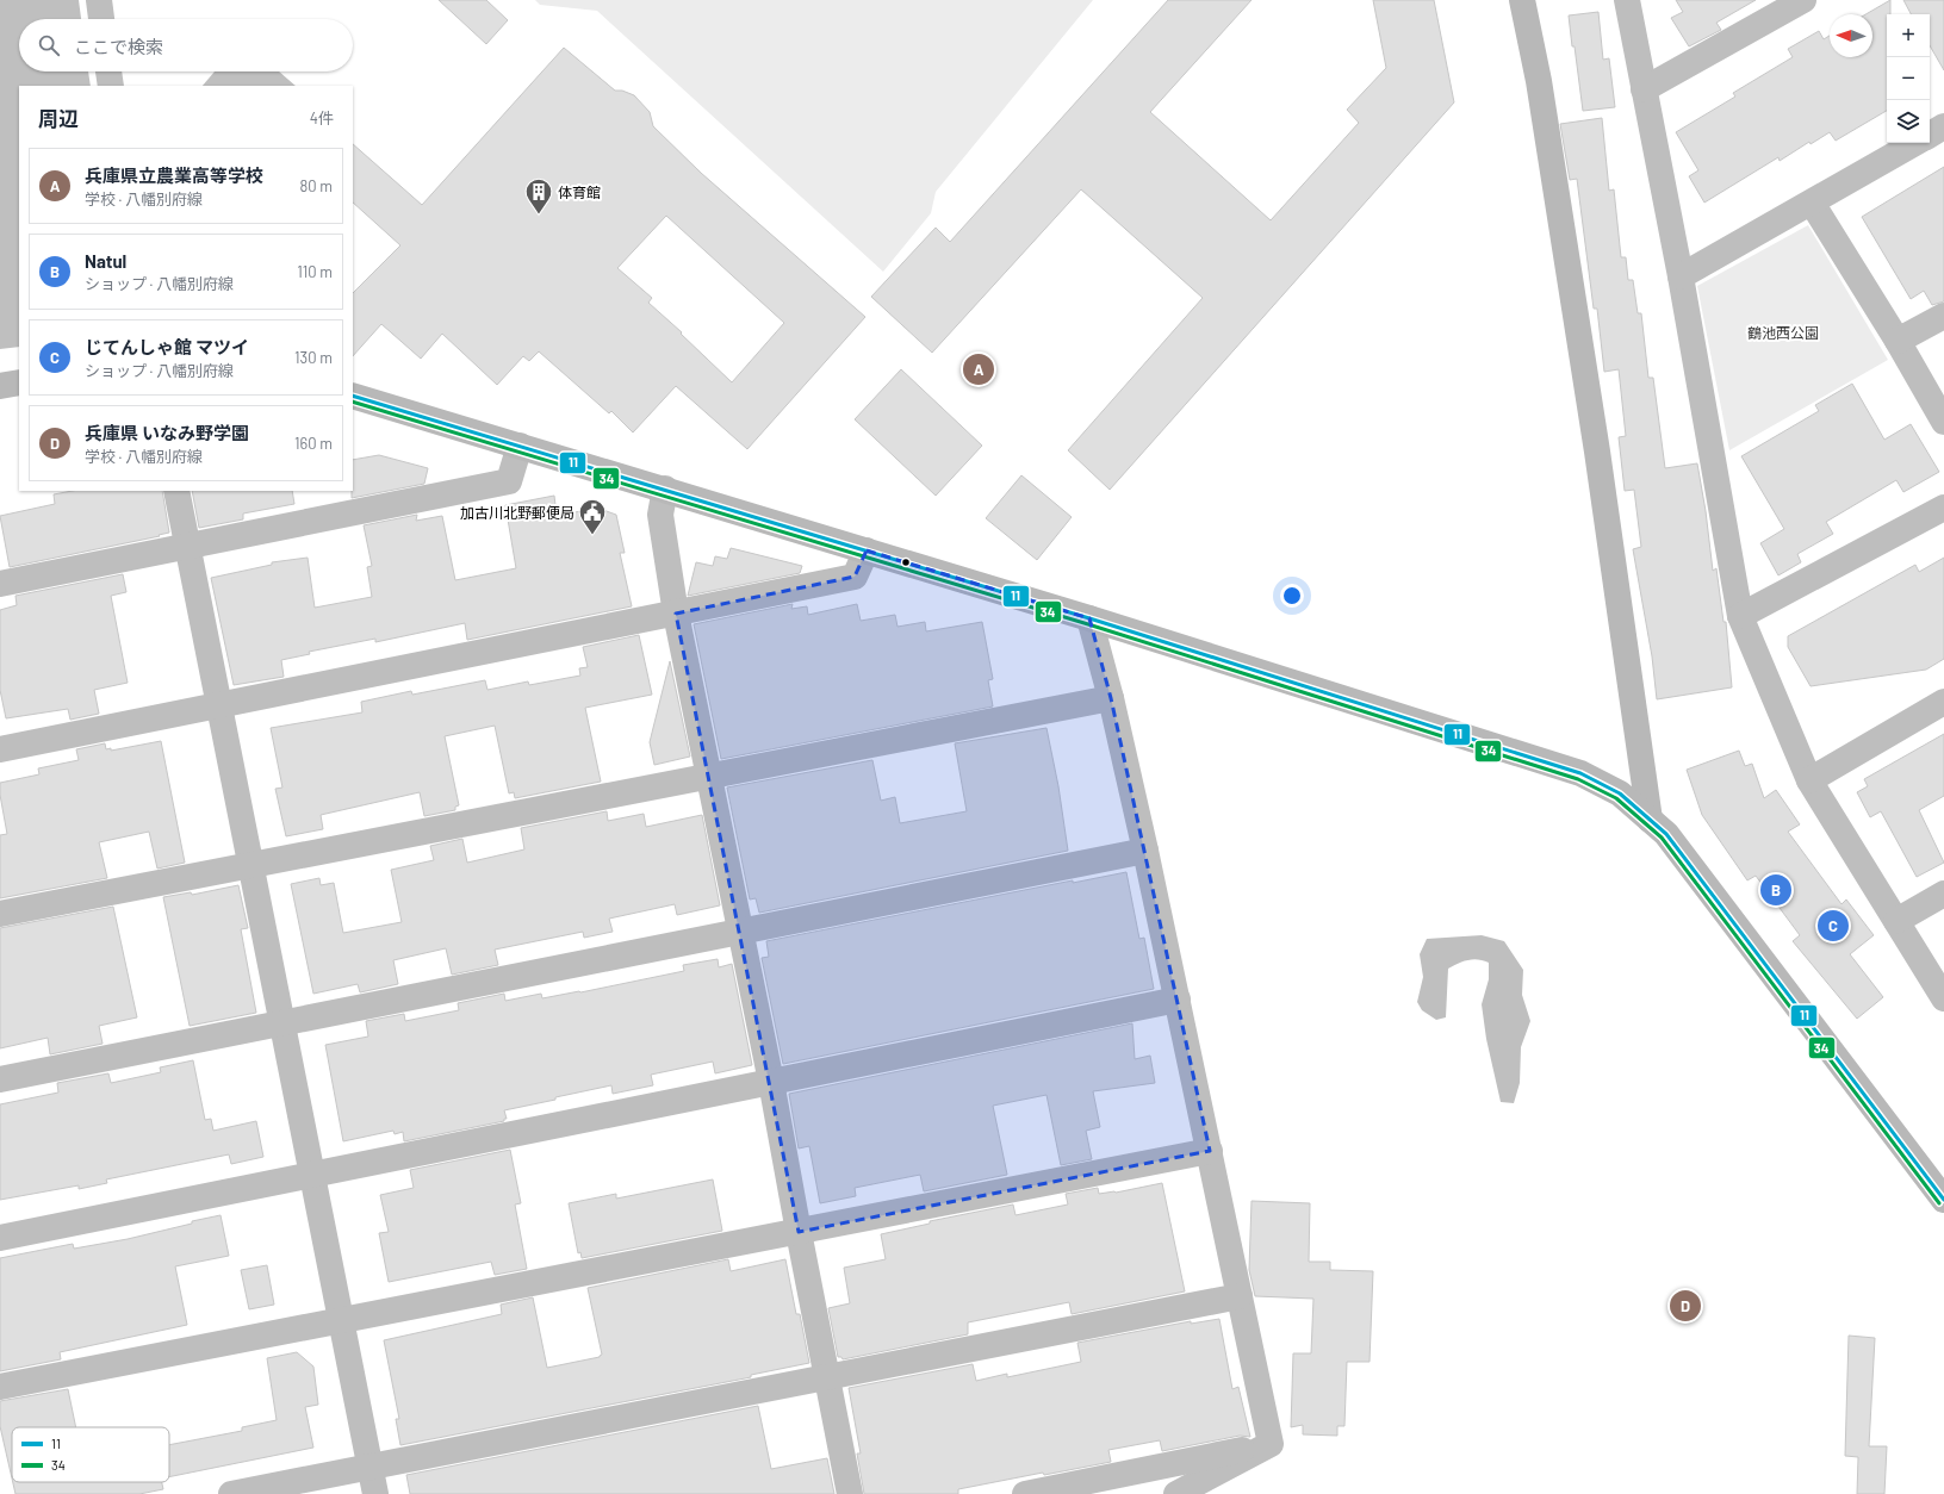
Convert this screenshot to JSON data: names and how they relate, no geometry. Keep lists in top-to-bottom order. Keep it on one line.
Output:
{"parks":["鶴池西公園"],"places":{"building":["体育館"],"public building":["加古川北野郵便局"]},"lines":["transit line 11","transit line 34"],"legend":["11","34"],"north":"left","page":{"map_buttons":["+","−"],"search":"ここで検索","heading":["周辺","4件"],"list":[{"mark":"A","name":"兵庫県立農業高等学校","note":"学校 · 八幡別府線","value":"80 m"},{"mark":"B","name":"Natul","note":"ショップ · 八幡別府線","value":"110 m"},{"mark":"C","name":"じてんしゃ館 マツイ","note":"ショップ · 八幡別府線","value":"130 m"},{"mark":"D","name":"兵庫県 いなみ野学園","note":"学校 · 八幡別府線","value":"160 m"}],"pins":["A","B","C","D"]}}
